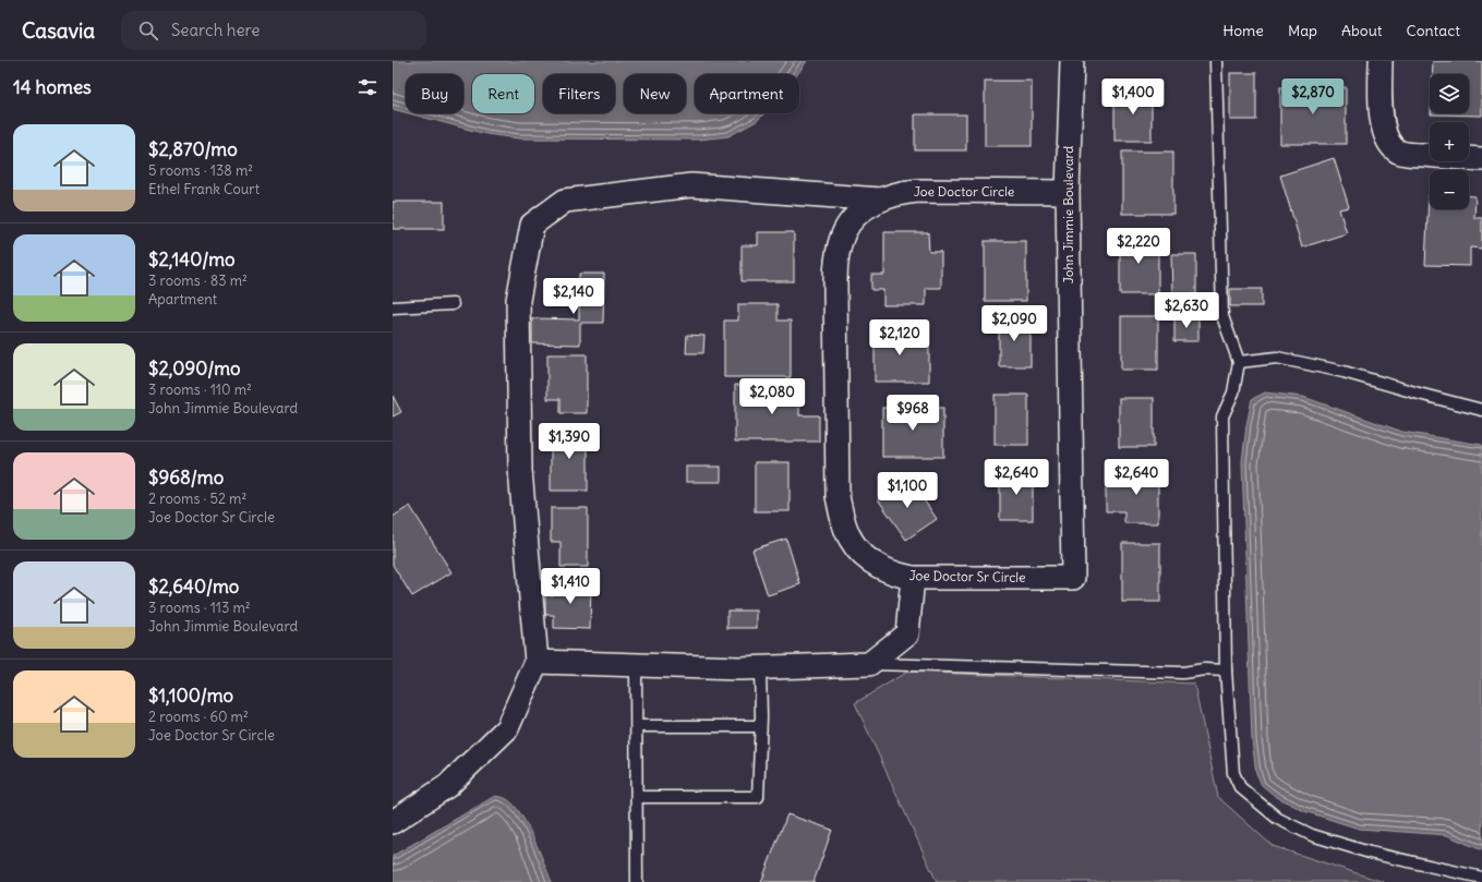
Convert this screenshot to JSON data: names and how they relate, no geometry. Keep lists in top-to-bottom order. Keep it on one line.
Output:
{"streets":{"street":["Joe Doctor Circle","John Jimmie Boulevard","Joe Doctor Sr Circle"]},"crossings":[["Joe Doctor Circle","John Jimmie Boulevard"],["Joe Doctor Circle","Joe Doctor Sr Circle"],["John Jimmie Boulevard","Joe Doctor Sr Circle"]],"page":{"header":"Casavia","search":"Search here","nav":["Home","Map","About","Contact"],"heading":"14 homes","map_buttons":["+","−"],"chip":["Buy","Rent","Filters","New","Apartment"],"price":["$1,400","$2,870","$2,220","$2,140","$2,630","$2,090","$2,120","$2,080","$968","$1,390","$2,640","$2,640","$1,100","$1,410"],"list":[{"name":"$2,870/mo","note":"5 rooms · 138 m² · Ethel Frank Court"},{"name":"$2,140/mo","note":"3 rooms · 83 m² · Apartment"},{"name":"$2,090/mo","note":"3 rooms · 110 m² · John Jimmie Boulevard"},{"name":"$968/mo","note":"2 rooms · 52 m² · Joe Doctor Sr Circle"},{"name":"$2,640/mo","note":"3 rooms · 113 m² · John Jimmie Boulevard"},{"name":"$1,100/mo","note":"2 rooms · 60 m² · Joe Doctor Sr Circle"}]}}
